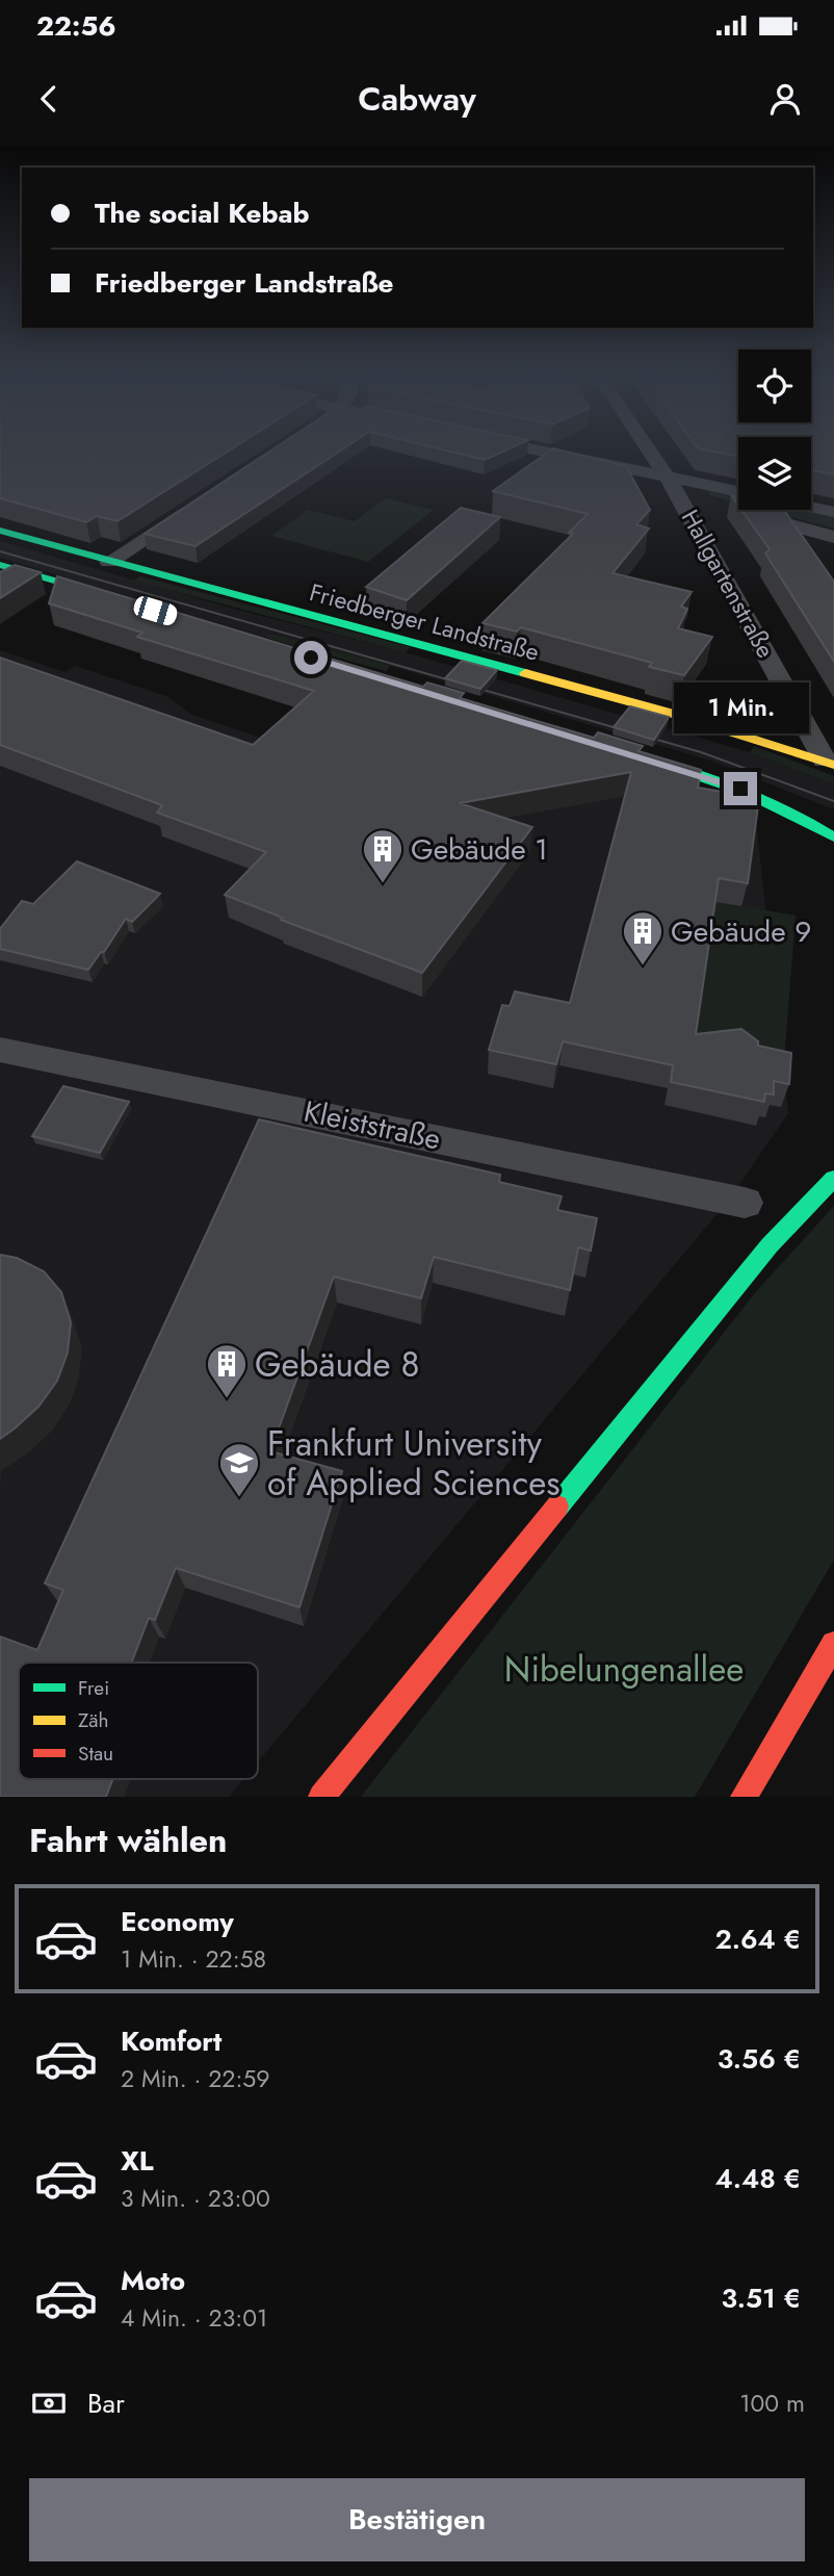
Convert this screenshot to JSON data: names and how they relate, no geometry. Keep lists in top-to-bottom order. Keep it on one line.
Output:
{"streets":{"main road":["Friedberger Landstraße"],"street":["Hallgartenstraße","Kleiststraße"]},"crossings":[["Hallgartenstraße","Friedberger Landstraße"]],"parks":["Nibelungenallee"],"places":{"building":["Gebäude 1","Gebäude 9","Gebäude 8"],"school or university":["Frankfurt University of Applied Sciences"]},"legend":["Frei","Zäh","Stau"],"page":{"status":"22:56","header":"Cabway","banner":["The social Kebab","Friedberger Landstraße"],"bubble":"1 Min.","heading":"Fahrt wählen","list":[{"name":"Economy","note":"1 Min. · 22:58","value":"2.64 €"},{"name":"Komfort","note":"2 Min. · 22:59","value":"3.56 €"},{"name":"XL","note":"3 Min. · 23:00","value":"4.48 €"},{"name":"Moto","note":"4 Min. · 23:01","value":"3.51 €"}],"pay":["Bar","100 m"],"buttons":"Bestätigen"}}
